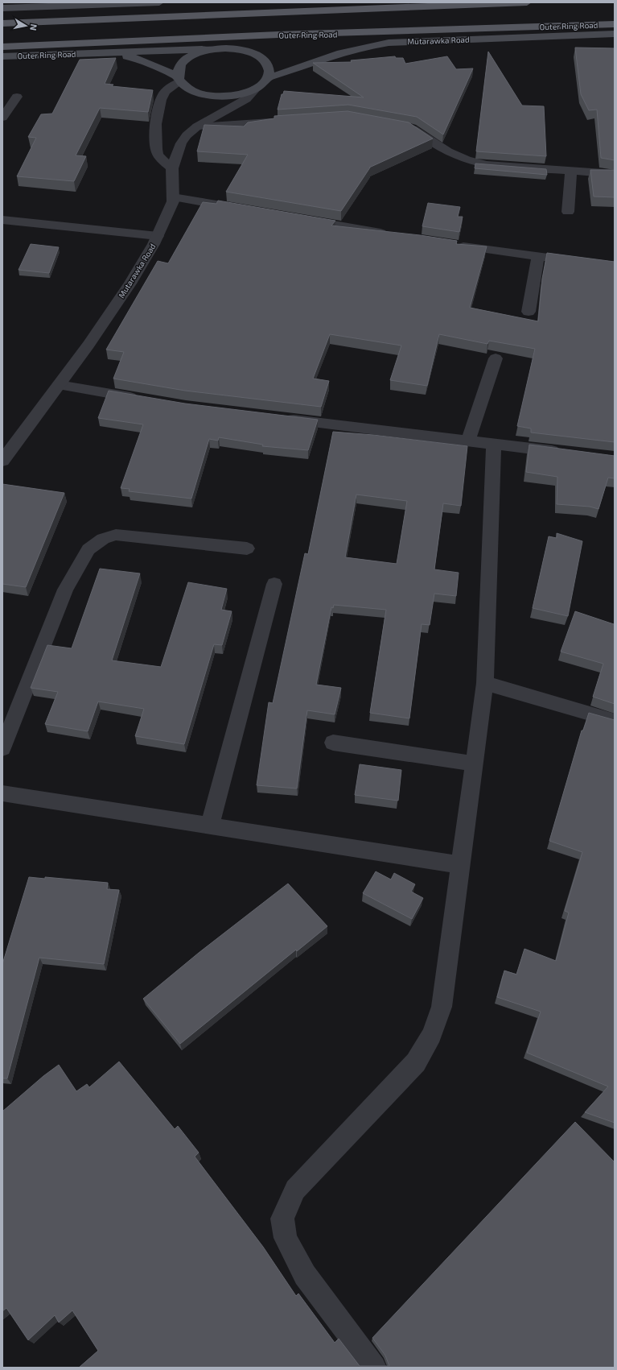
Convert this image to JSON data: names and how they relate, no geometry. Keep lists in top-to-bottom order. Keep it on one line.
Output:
{"streets":{"main road":["Outer Ring Road","Mutarawka Road"]},"crossings":[["Outer Ring Road","Mutarawka Road"]],"north":"right"}
